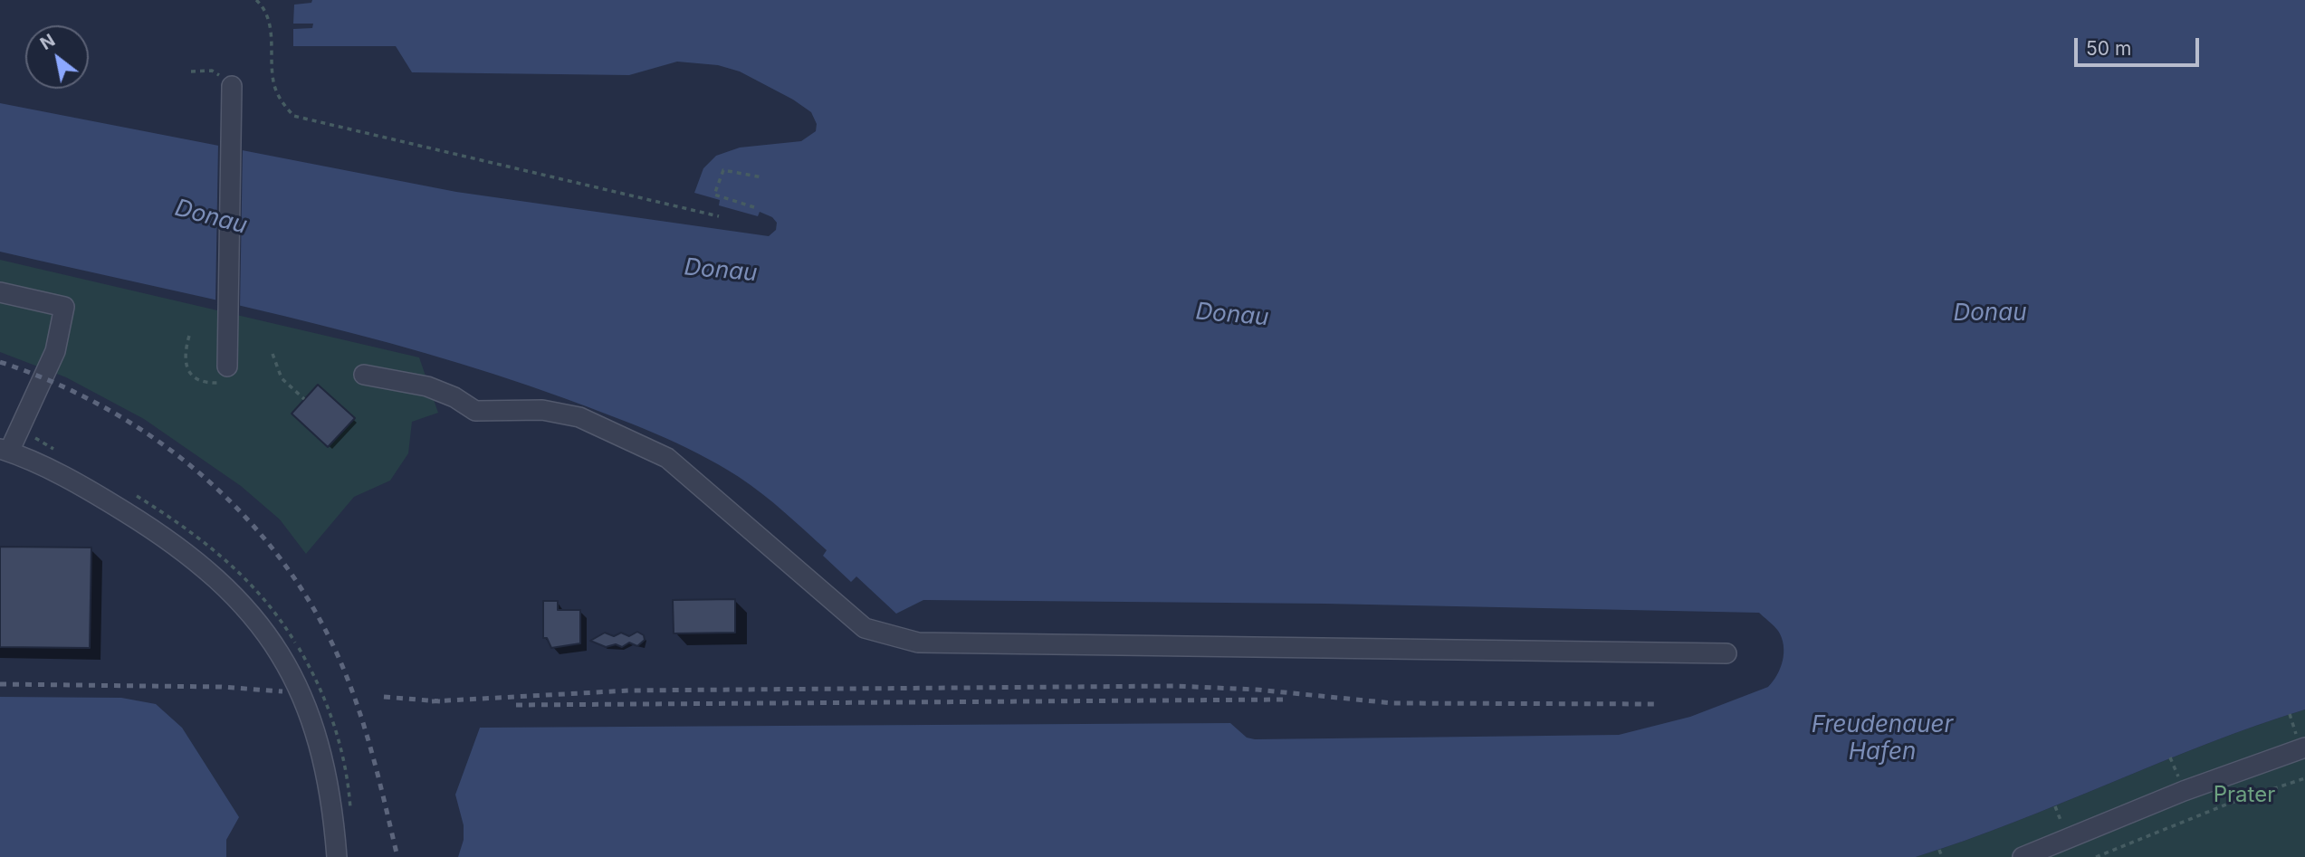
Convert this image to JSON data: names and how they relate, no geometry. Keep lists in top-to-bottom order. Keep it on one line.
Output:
{"water":["Donau","Freudenauer Hafen"],"parks":["Prater"],"scale_bar":"50 m","north":"top left"}
